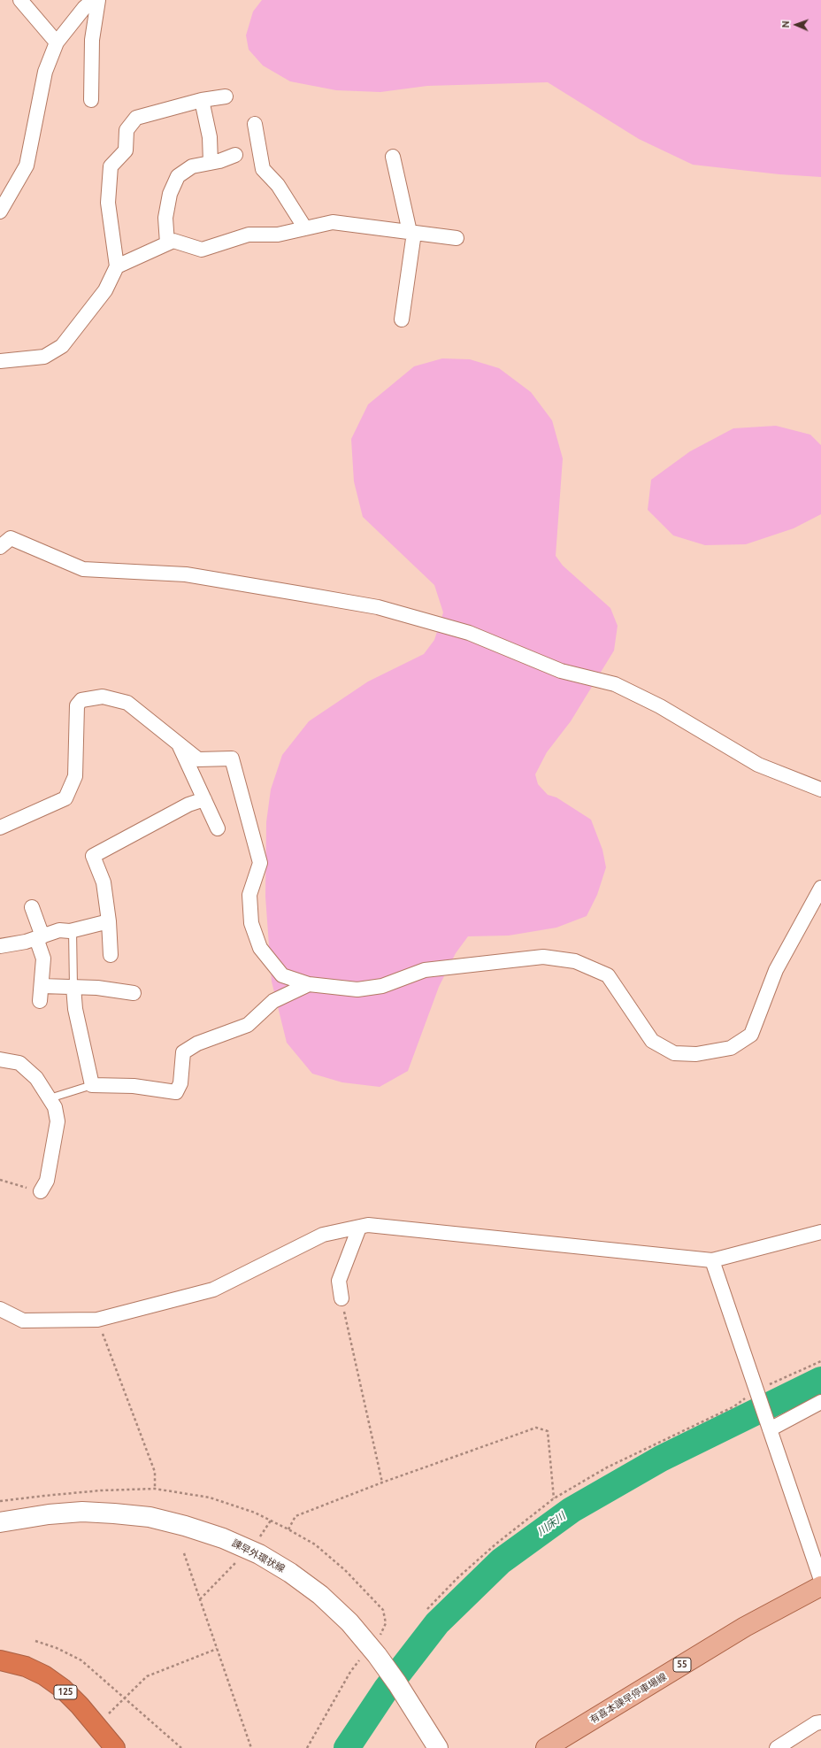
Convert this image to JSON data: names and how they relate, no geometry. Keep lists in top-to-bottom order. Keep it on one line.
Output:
{"streets":{"highway":["125"],"main road":["諫早外環状線","55","有喜本諫早停車場線"]},"water":["川床川"],"north":"left"}
